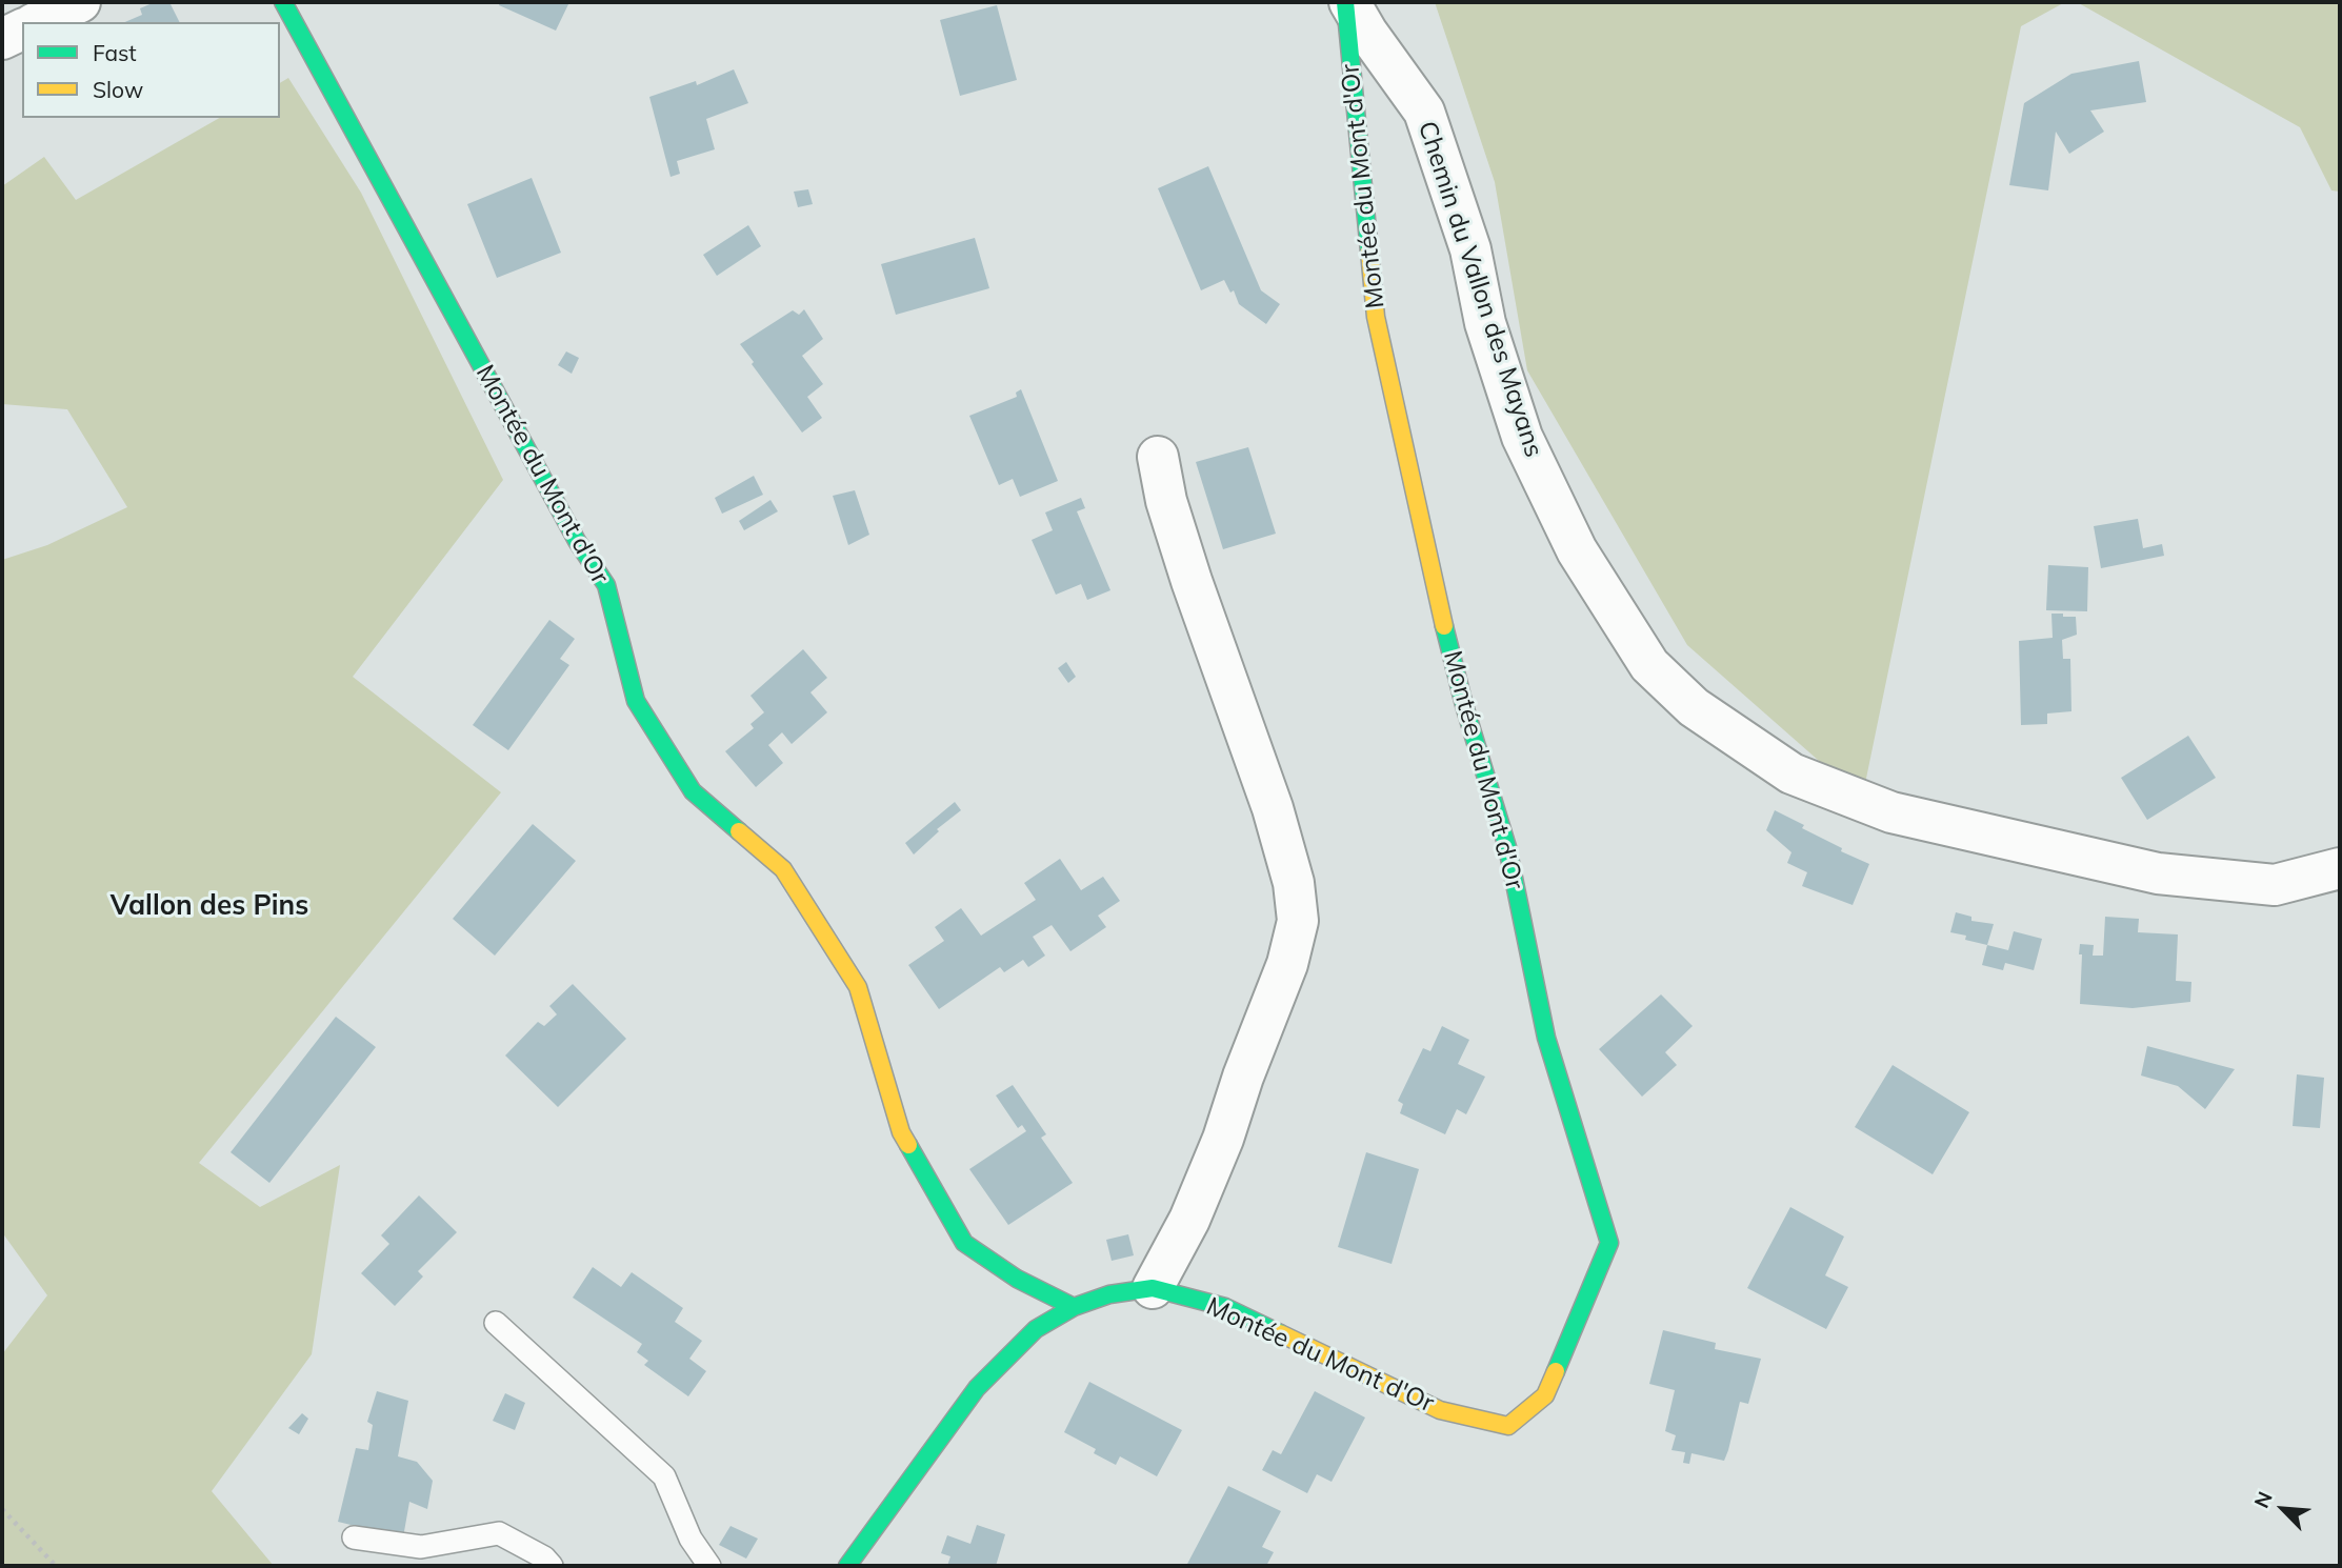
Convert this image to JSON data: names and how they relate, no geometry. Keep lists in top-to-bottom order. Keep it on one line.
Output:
{"streets":{"street":["Montée du Mont d'Or","Chemin du Vallon des Mayans"]},"crossings":[["Montée du Mont d'Or","Chemin du Vallon des Mayans"]],"districts":["Vallon des Pins"],"legend":["Fast","Slow"],"north":"top left"}
